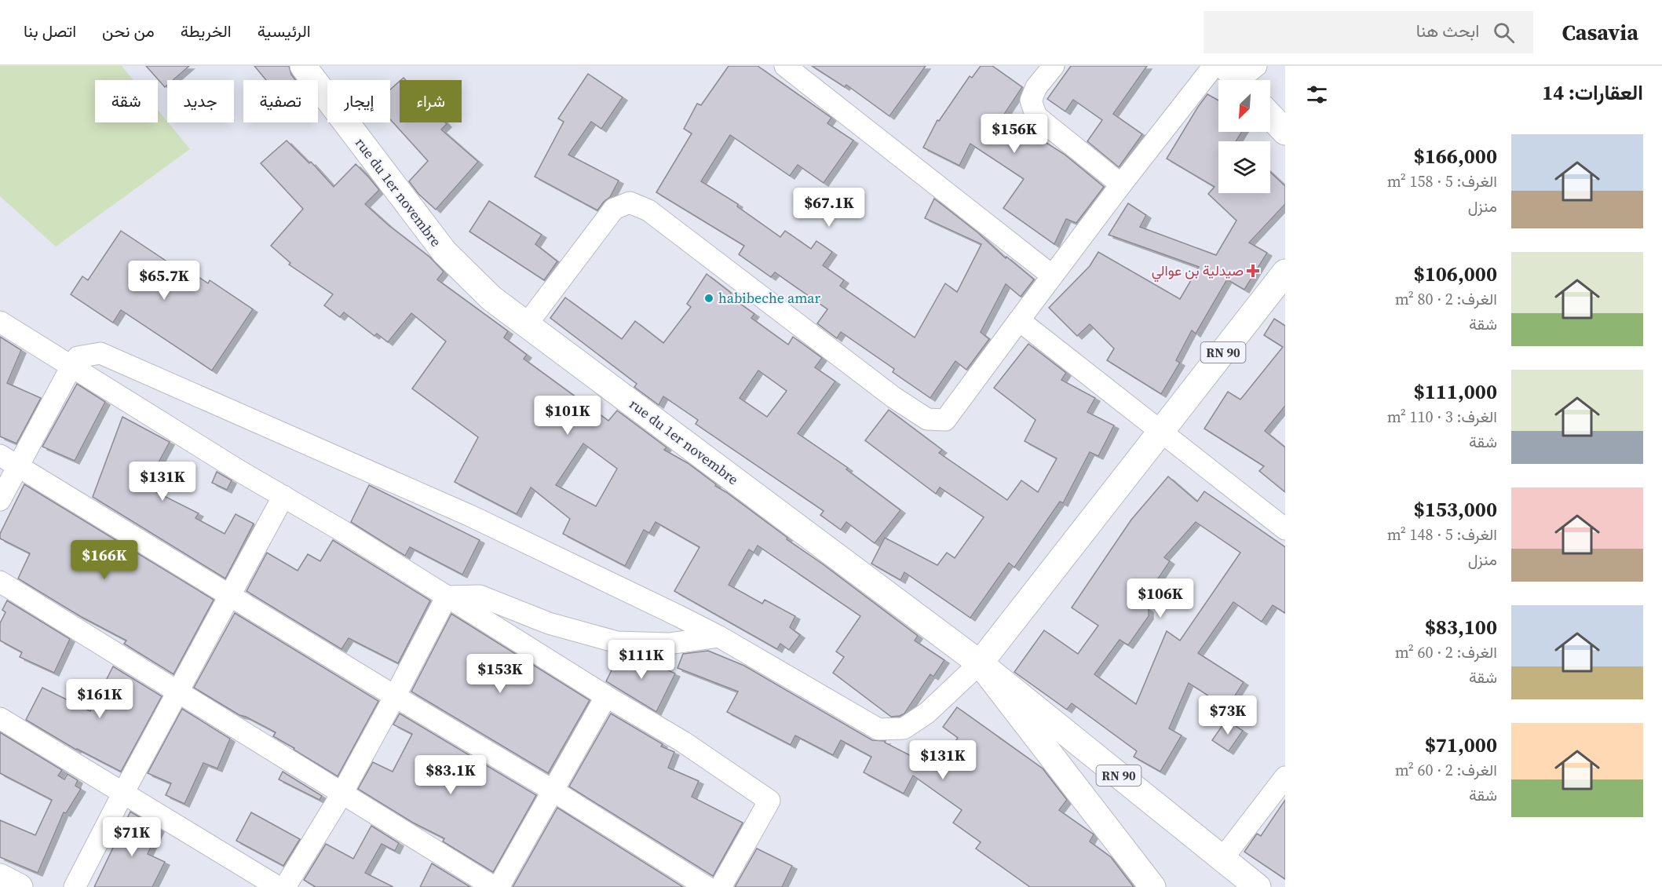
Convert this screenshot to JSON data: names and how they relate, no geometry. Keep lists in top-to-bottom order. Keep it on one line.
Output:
{"streets":{"main road":["rue du 1er novembre","RN 90"]},"crossings":[["rue du 1er novembre","RN 90"]],"places":{"health":["صيدلية بن عوالي"],"other":["habibeche amar"]},"north":"bottom left","page":{"header":"Casavia","search":"ابحث هنا","nav":["الرئيسية","الخريطة","من نحن","اتصل بنا"],"heading":"العقارات: 14","chip":["شراء","إيجار","تصفية","جديد","شقة"],"price":["$156K","$67.1K","$65.7K","$101K","$131K","$166K","$106K","$111K","$153K","$161K","$73K","$131K","$83.1K","$71K"],"list":[{"name":"$166,000","note":"الغرف: 5 · 158 m² · منزل"},{"name":"$106,000","note":"الغرف: 2 · 80 m² · شقة"},{"name":"$111,000","note":"الغرف: 3 · 110 m² · شقة"},{"name":"$153,000","note":"الغرف: 5 · 148 m² · منزل"},{"name":"$83,100","note":"الغرف: 2 · 60 m² · شقة"},{"name":"$71,000","note":"الغرف: 2 · 60 m² · شقة"}]}}
